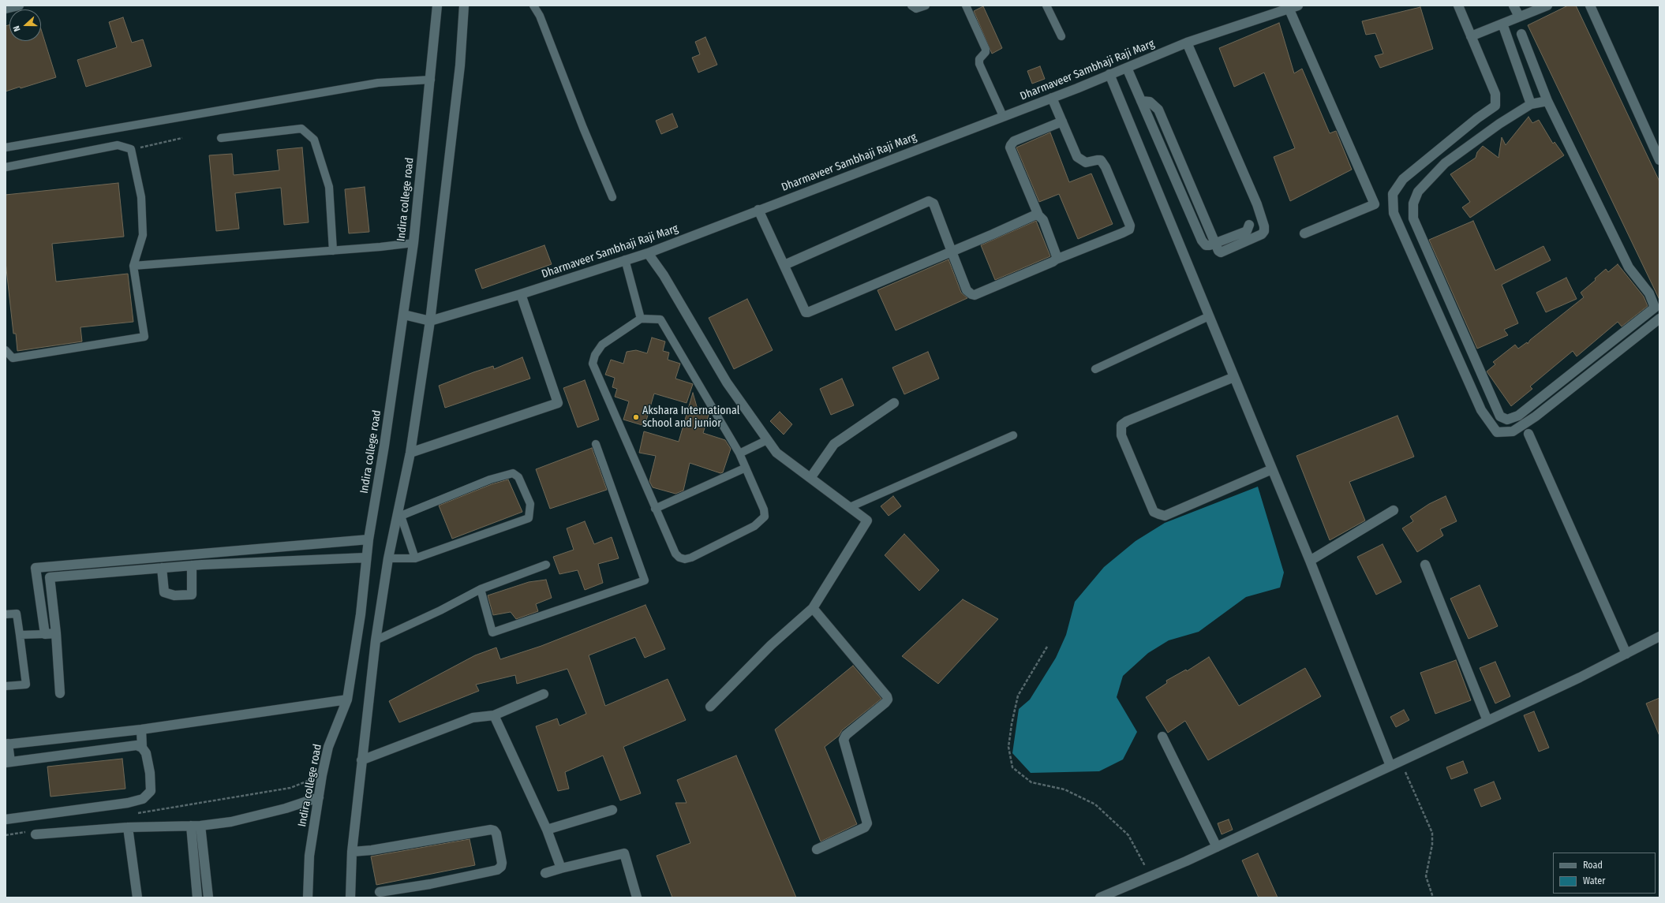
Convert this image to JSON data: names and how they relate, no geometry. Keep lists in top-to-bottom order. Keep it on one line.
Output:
{"streets":{"street":["Dharmaveer Sambhaji Raji Marg","Indira college road"]},"places":["Akshara International school and junior"],"legend":["Road","Water"],"north":"left"}
